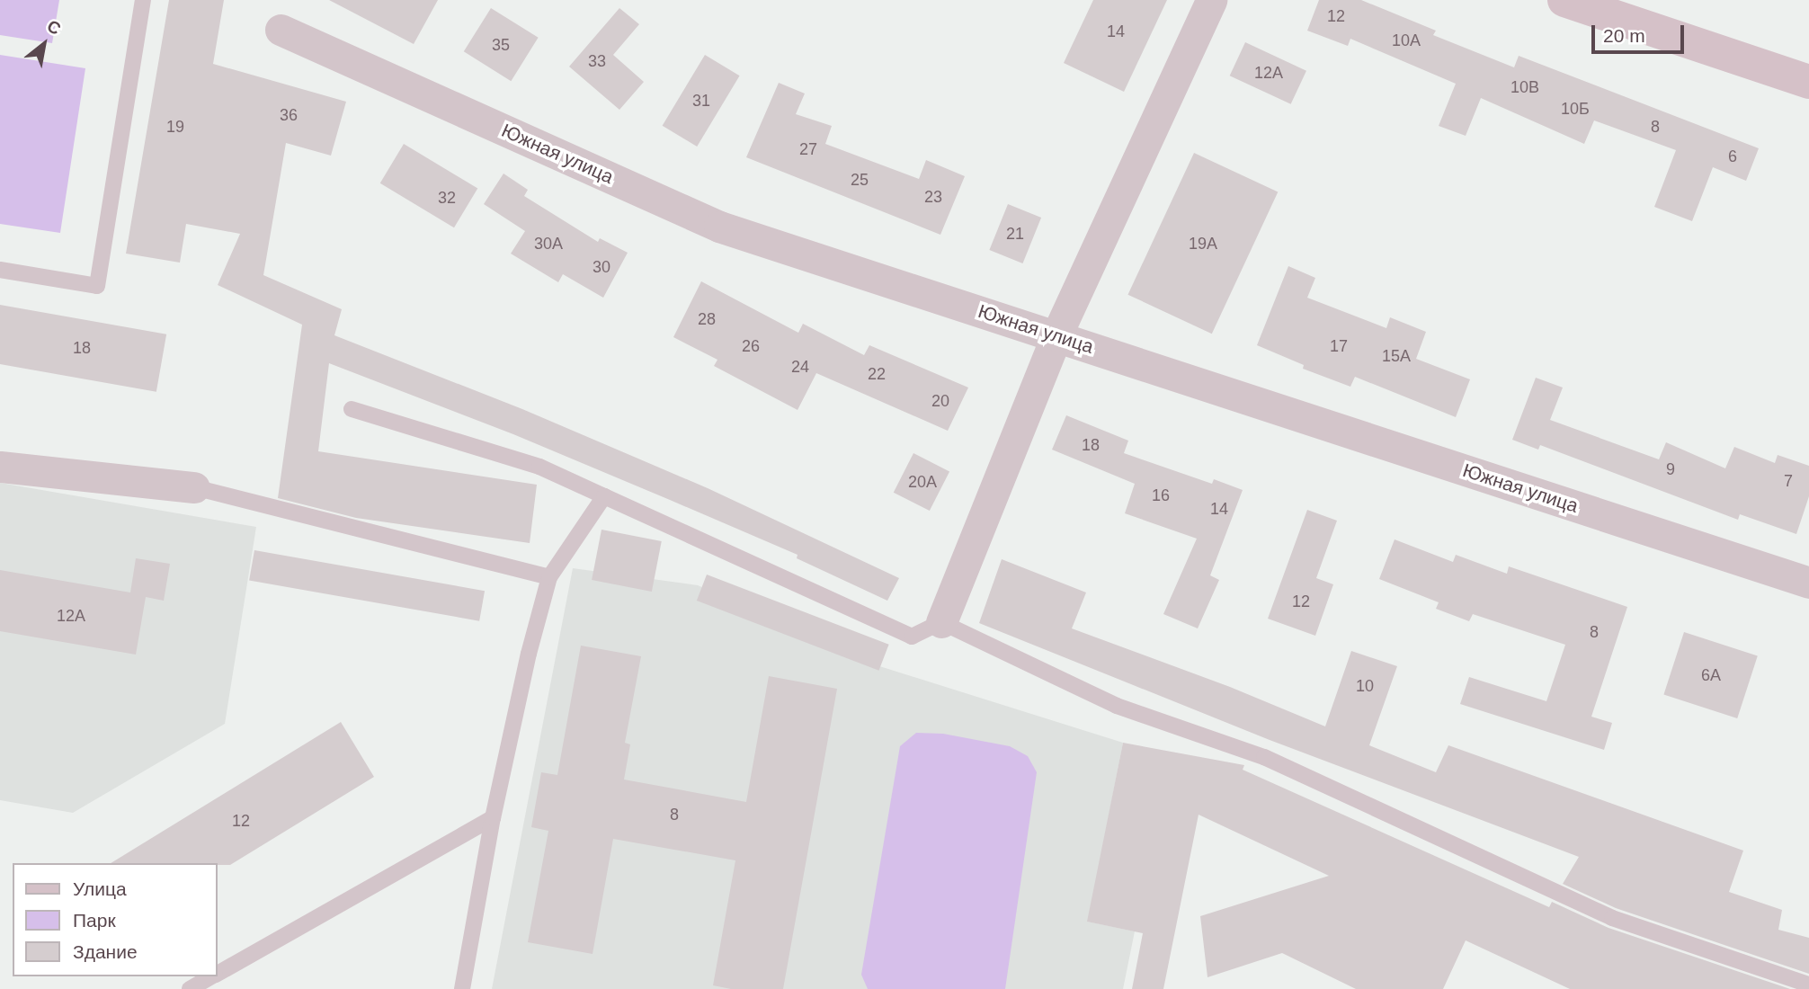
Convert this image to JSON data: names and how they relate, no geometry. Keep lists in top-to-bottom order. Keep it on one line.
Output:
{"streets":{"street":["Южная улица"]},"house_numbers":["12","14","10А","35","33","12А","10В","31","10Б","36","19","8","27","6","25","23","32","21","30А","19А","30","28","26","17","18","15А","24","22","20","18","9","7","20А","16","14","12","12А","8","6А","10","8","12"],"legend":["Улица","Парк","Здание"],"scale_bar":"20 m","north":"top right"}
